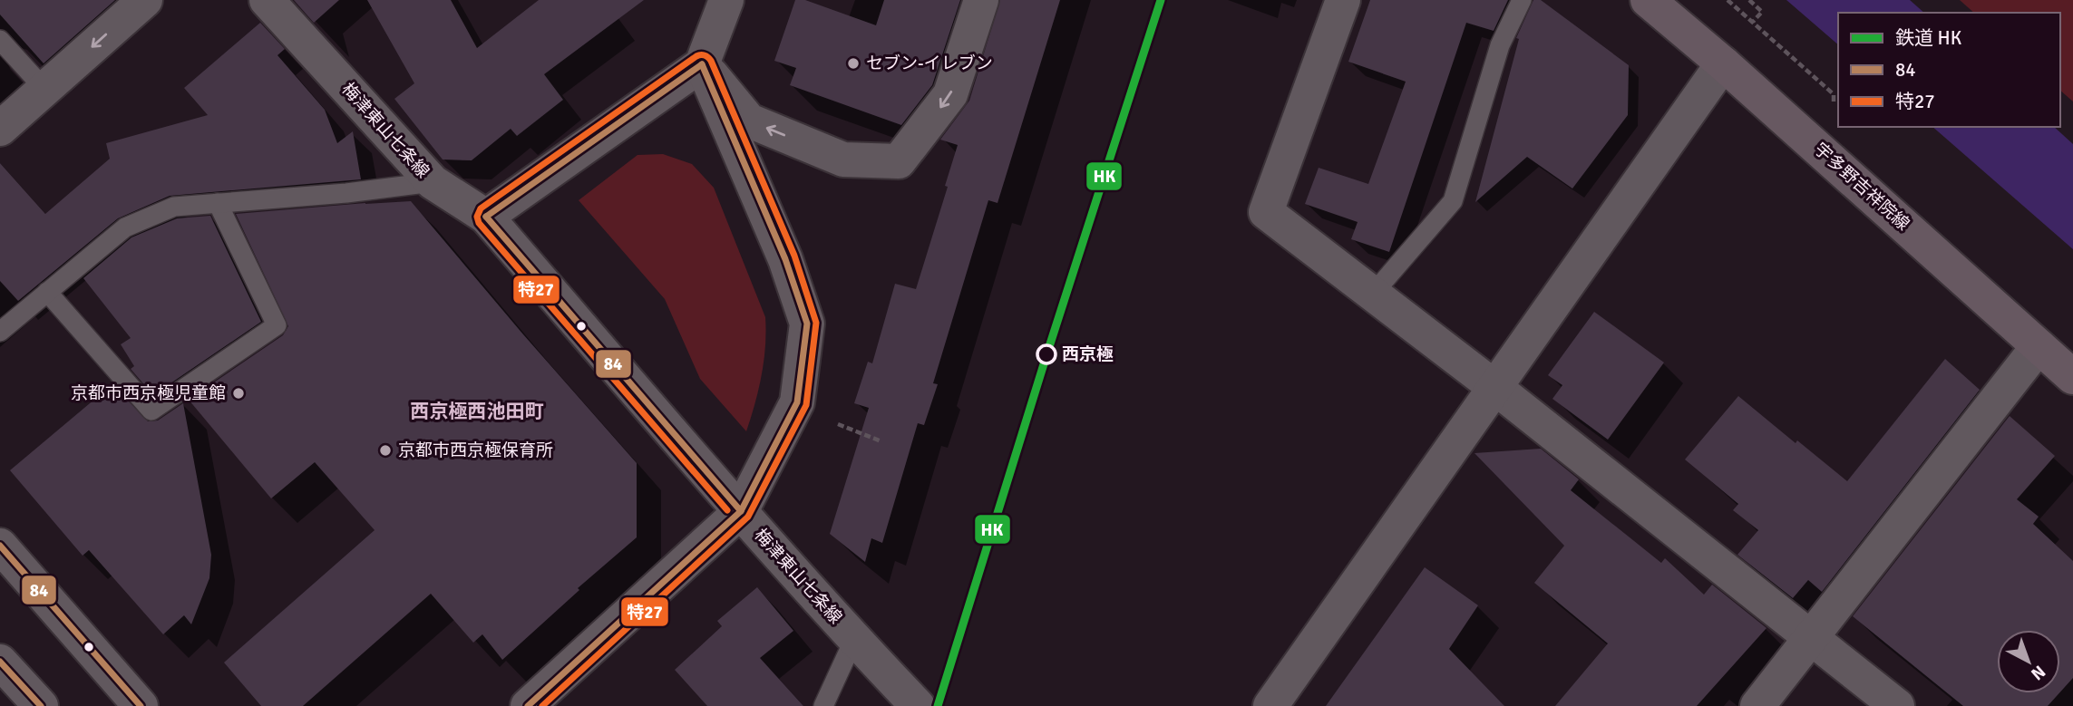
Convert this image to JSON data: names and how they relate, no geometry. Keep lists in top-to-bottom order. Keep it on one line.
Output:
{"streets":{"main road":["宇多野吉祥院線"],"street":["梅津東山七条線"]},"districts":["西京極西池田町"],"places":["セブン-イレブン","西京極","京都市西京極児童館","京都市西京極保育所"],"lines":["rail line HK","transit line 特27","transit line 84"],"legend":["鉄道 HK","84","特27"],"north":"bottom right"}
